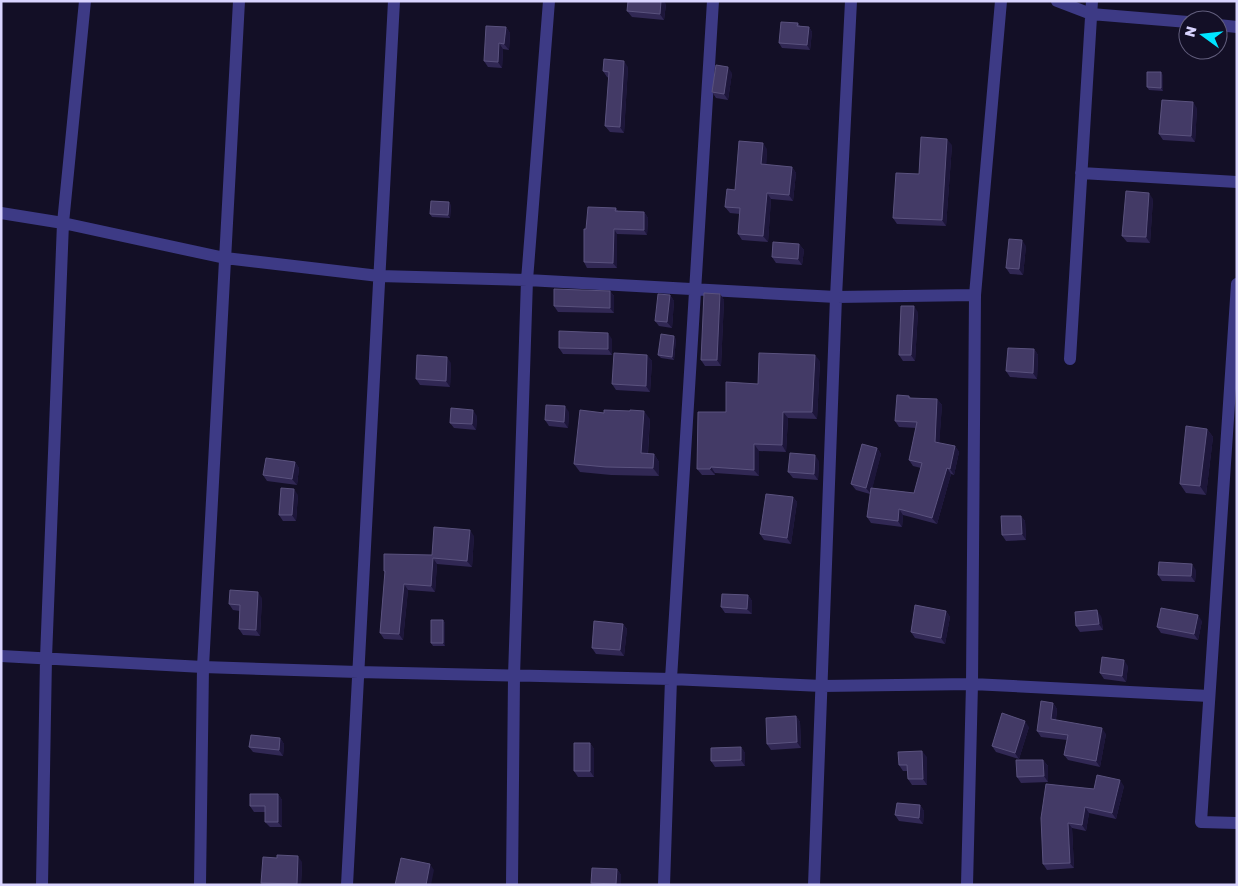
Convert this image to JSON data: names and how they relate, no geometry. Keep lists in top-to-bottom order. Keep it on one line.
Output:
{"north":"left"}
